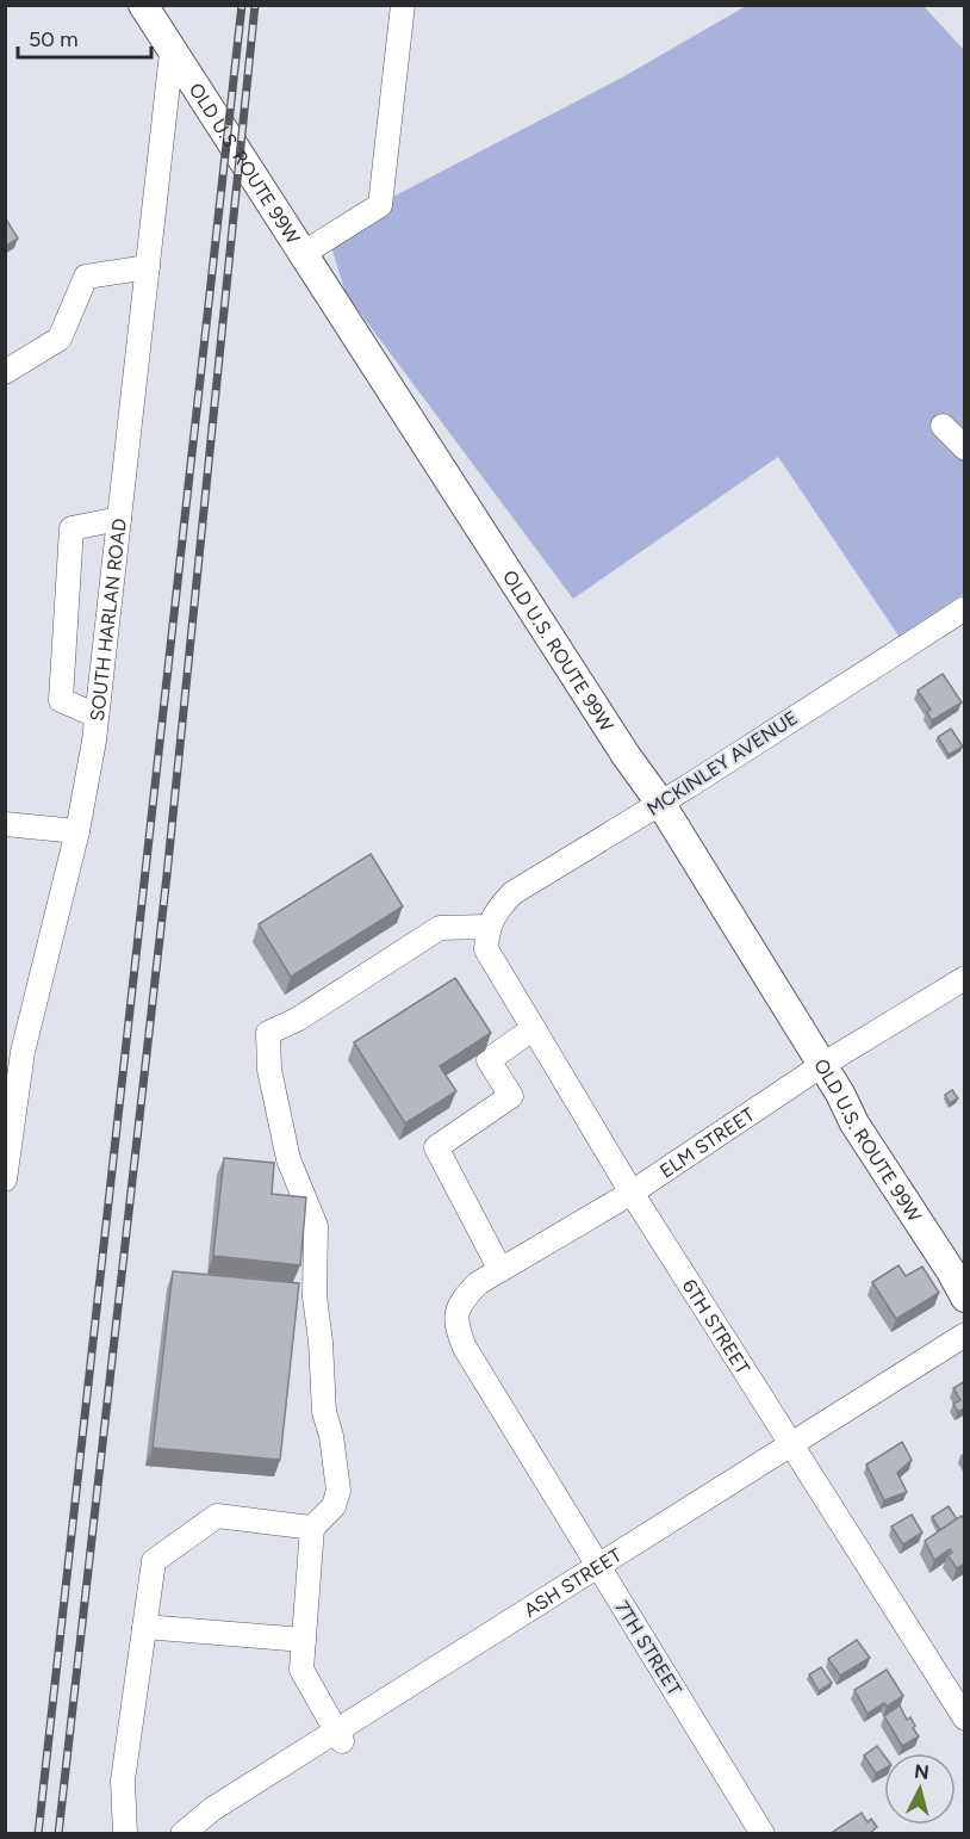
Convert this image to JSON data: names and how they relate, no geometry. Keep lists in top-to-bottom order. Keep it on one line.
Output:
{"streets":{"main road":["OLD U.S. ROUTE 99W"],"street":["SOUTH HARLAN ROAD","MCKINLEY AVENUE","ELM STREET","6TH STREET","ASH STREET","7TH STREET"]},"crossings":[["OLD U.S. ROUTE 99W","SOUTH HARLAN ROAD"],["OLD U.S. ROUTE 99W","MCKINLEY AVENUE"],["OLD U.S. ROUTE 99W","ELM STREET"],["MCKINLEY AVENUE","6TH STREET"],["ELM STREET","6TH STREET"],["ELM STREET","7TH STREET"],["6TH STREET","ASH STREET"],["ASH STREET","7TH STREET"]],"scale_bar":"50 m","north":"top"}
